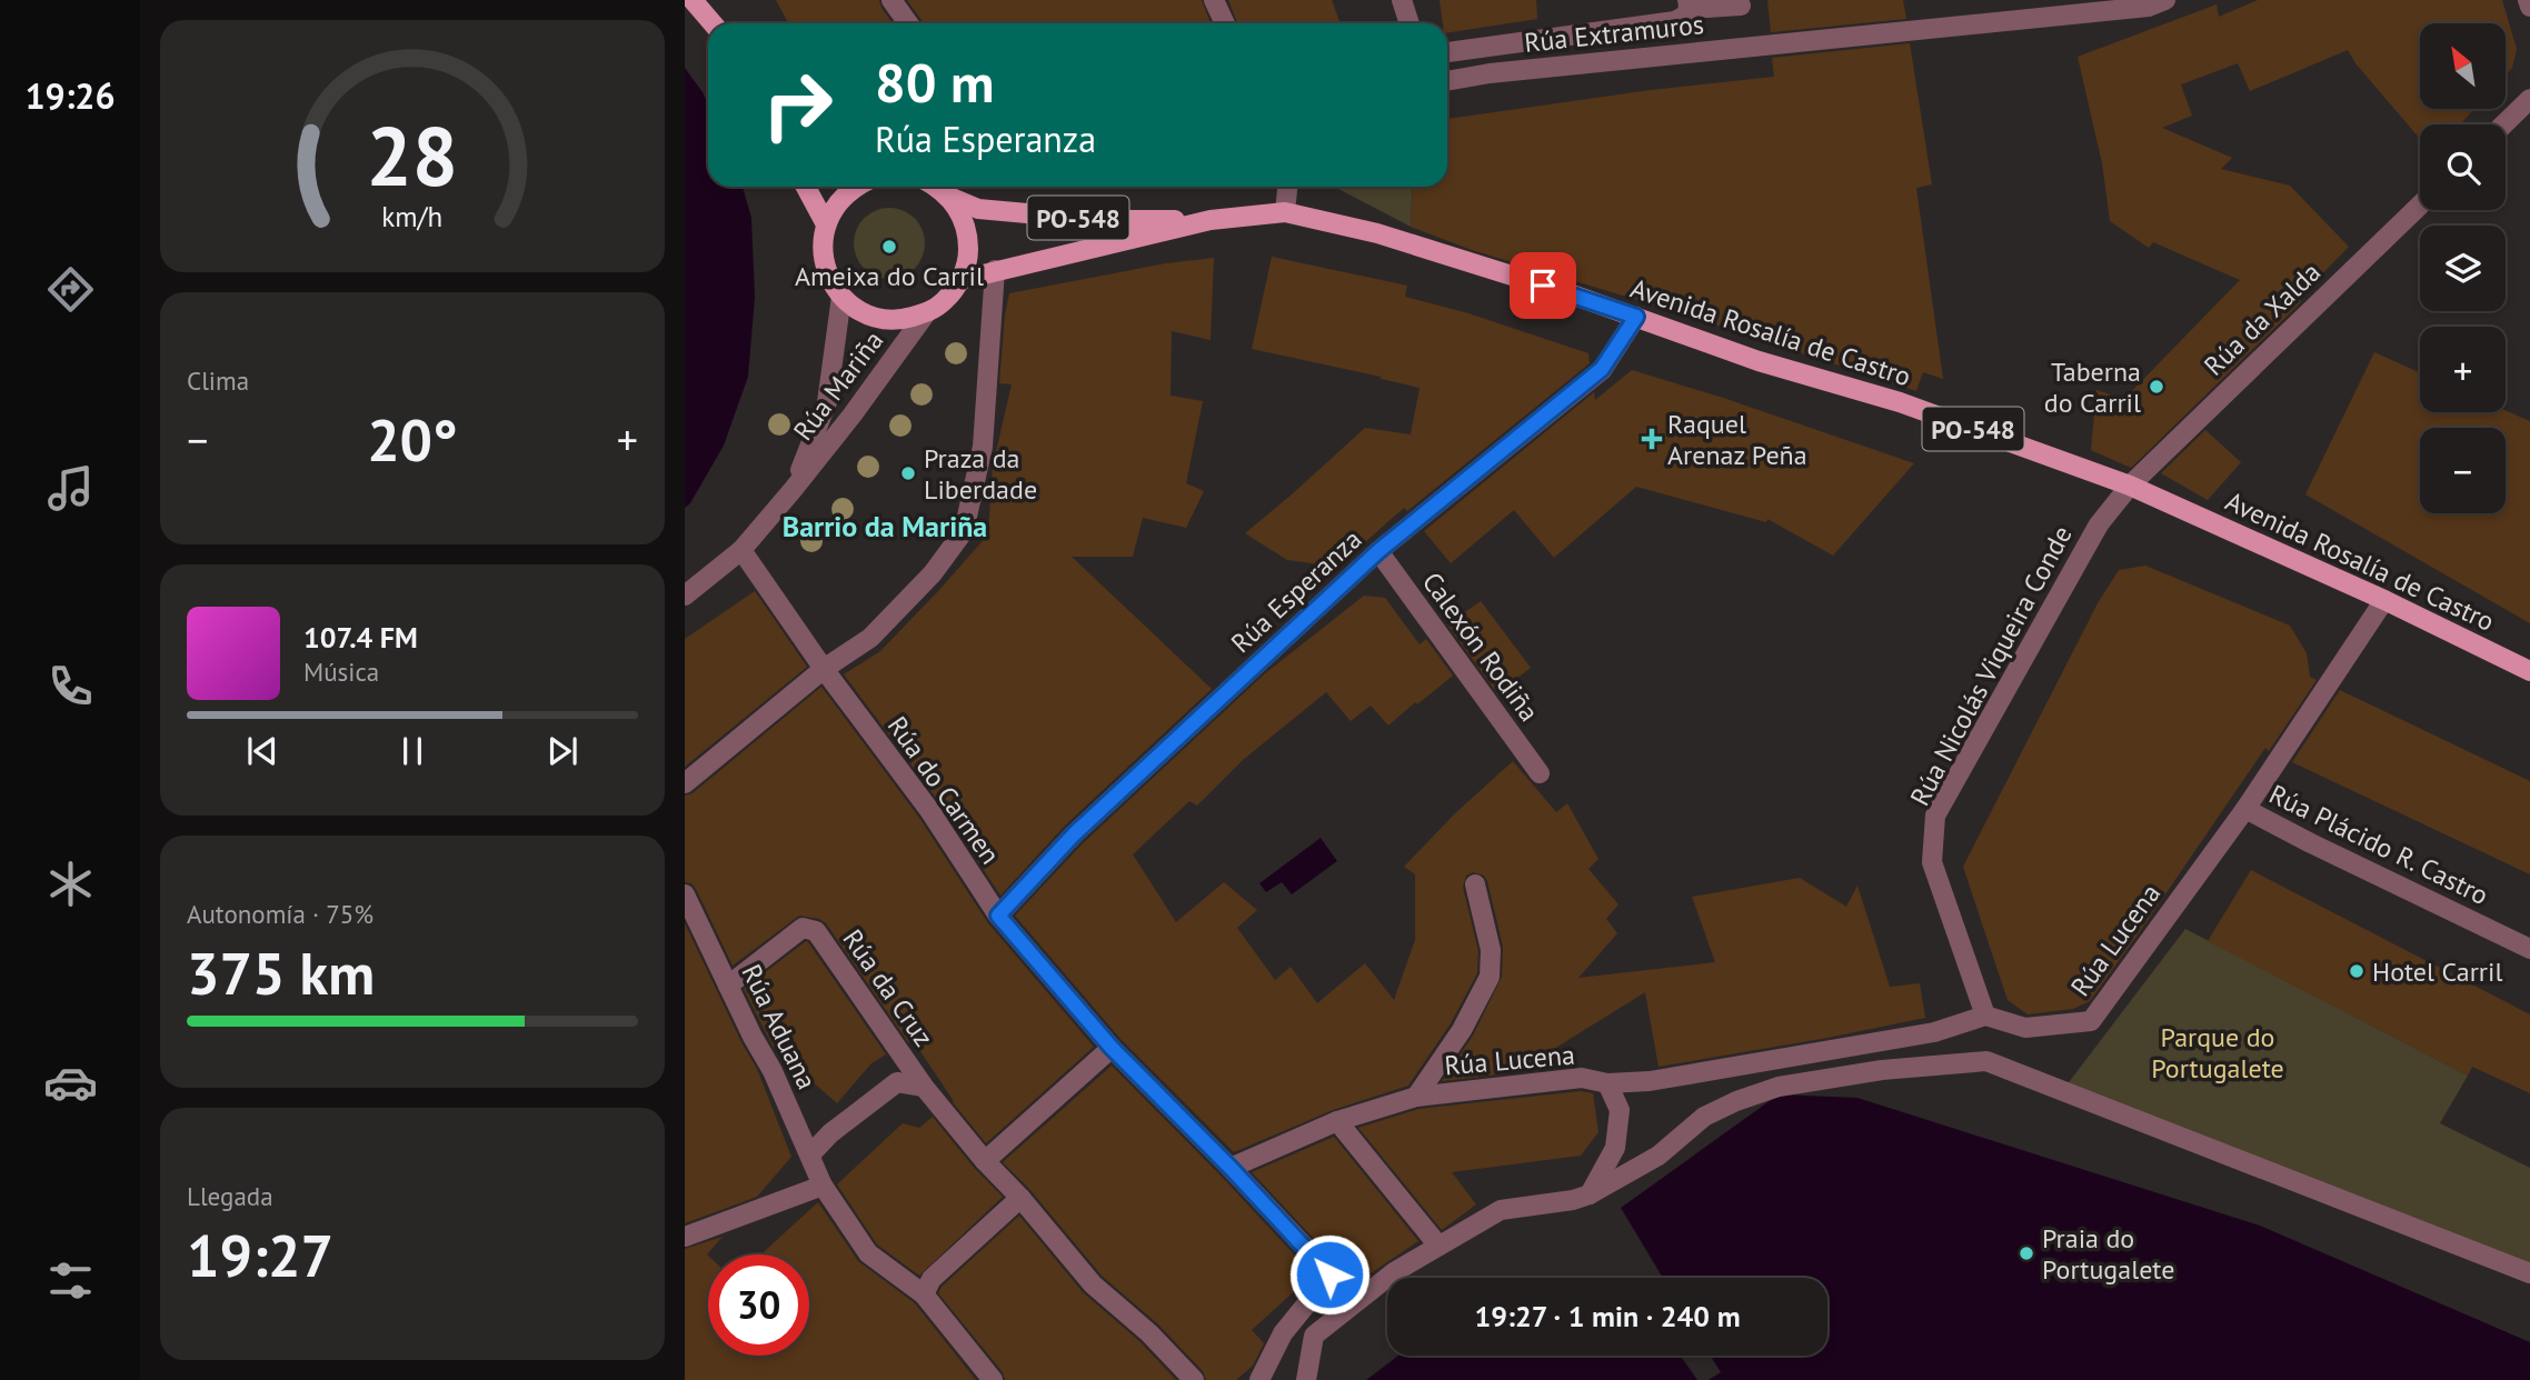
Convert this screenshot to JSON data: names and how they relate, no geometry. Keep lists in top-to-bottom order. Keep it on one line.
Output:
{"streets":{"main road":["PO-548","Avenida Rosalía de Castro"],"street":["Rúa Extramuros","Rúa da Xalda","Rúa Mariña","Rúa Esperanza","Calexón Rodiña","Rúa Nicolás Viqueira Conde","Rúa do Carmen","Rúa Plácido R. Castro","Rúa Lucena","Rúa da Cruz","Rúa Aduana"]},"crossings":[["PO-548","Avenida Rosalía de Castro"],["Rúa da Xalda","Avenida Rosalía de Castro"],["Rúa da Xalda","Rúa Nicolás Viqueira Conde"],["Avenida Rosalía de Castro","Rúa Esperanza"],["Avenida Rosalía de Castro","Rúa Nicolás Viqueira Conde"],["Avenida Rosalía de Castro","Rúa Lucena"],["Rúa Esperanza","Calexón Rodiña"],["Rúa Esperanza","Rúa do Carmen"],["Rúa Nicolás Viqueira Conde","Rúa Lucena"],["Rúa do Carmen","Rúa Lucena"],["Rúa Plácido R. Castro","Rúa Lucena"],["Rúa da Cruz","Rúa Aduana"]],"districts":["Barrio da Mariña"],"parks":["Parque do Portugalete"],"places":{"other":["Ameixa do Carril","Taberna do Carril","Praza da Liberdade","Hotel Carril","Praia do Portugalete"],"health":["Raquel Arenaz Peña"]},"north":"top left","page":{"tabs":"19:26","map_buttons":["+","−"],"turn":["80 m","Rúa Esperanza"],"tile":["Clima",["Autonomía · 75%","375 km"],["Llegada","19:27"]],"heat":["−","20°","+"],"song":["107.4 FM","Música"],"limit":"30","trip":"19:27 · 1 min · 240 m","gauge":["28","km/h"]}}
